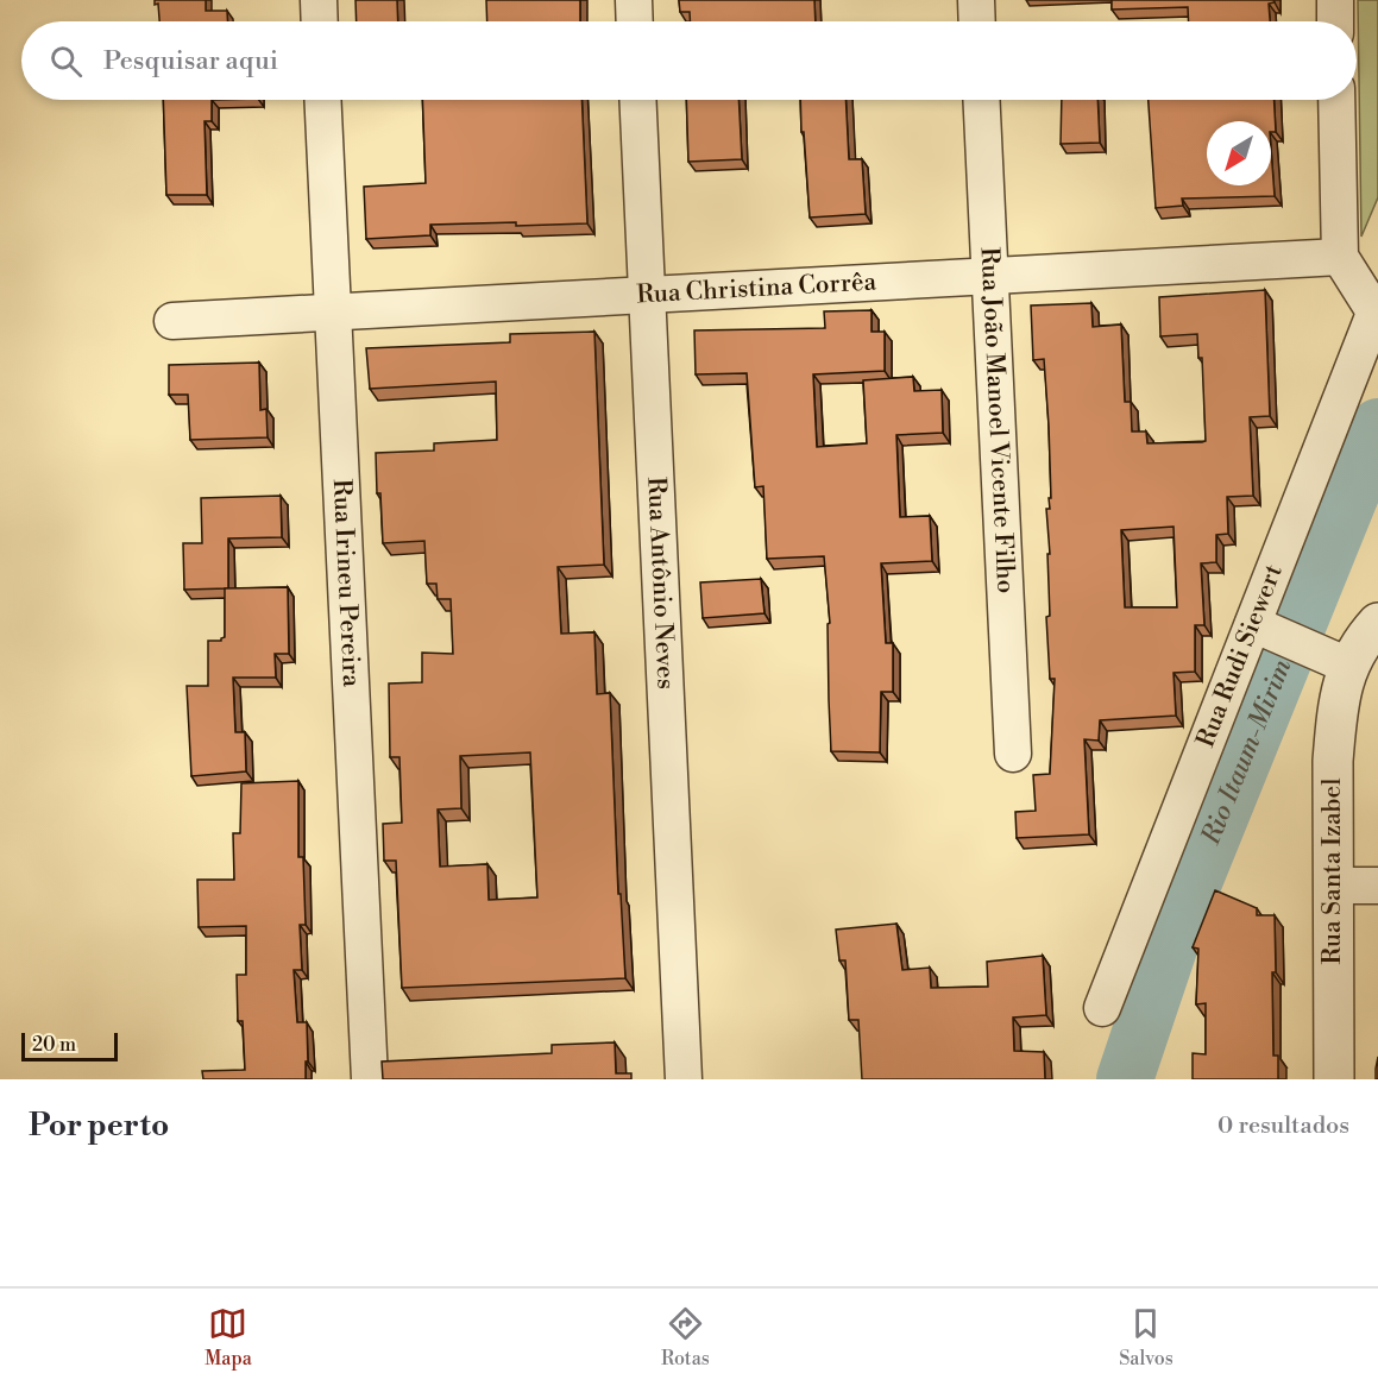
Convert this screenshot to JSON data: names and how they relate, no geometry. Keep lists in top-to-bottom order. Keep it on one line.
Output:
{"streets":{"street":["Rua Christina Corrêa","Rua João Manoel Vicente Filho","Rua Irineu Pereira","Rua Antônio Neves","Rua Rudi Siewert","Rua Santa Izabel"]},"crossings":[["Rua Christina Corrêa","Rua João Manoel Vicente Filho"],["Rua Christina Corrêa","Rua Irineu Pereira"],["Rua Christina Corrêa","Rua Antônio Neves"]],"water":["Rio Itaum-Mirim"],"scale_bar":"20 m","north":"bottom left","page":{"search":"Pesquisar aqui","scale":"20 m","heading":["Por perto","0 resultados"],"nav":["Mapa","Rotas","Salvos"]}}
